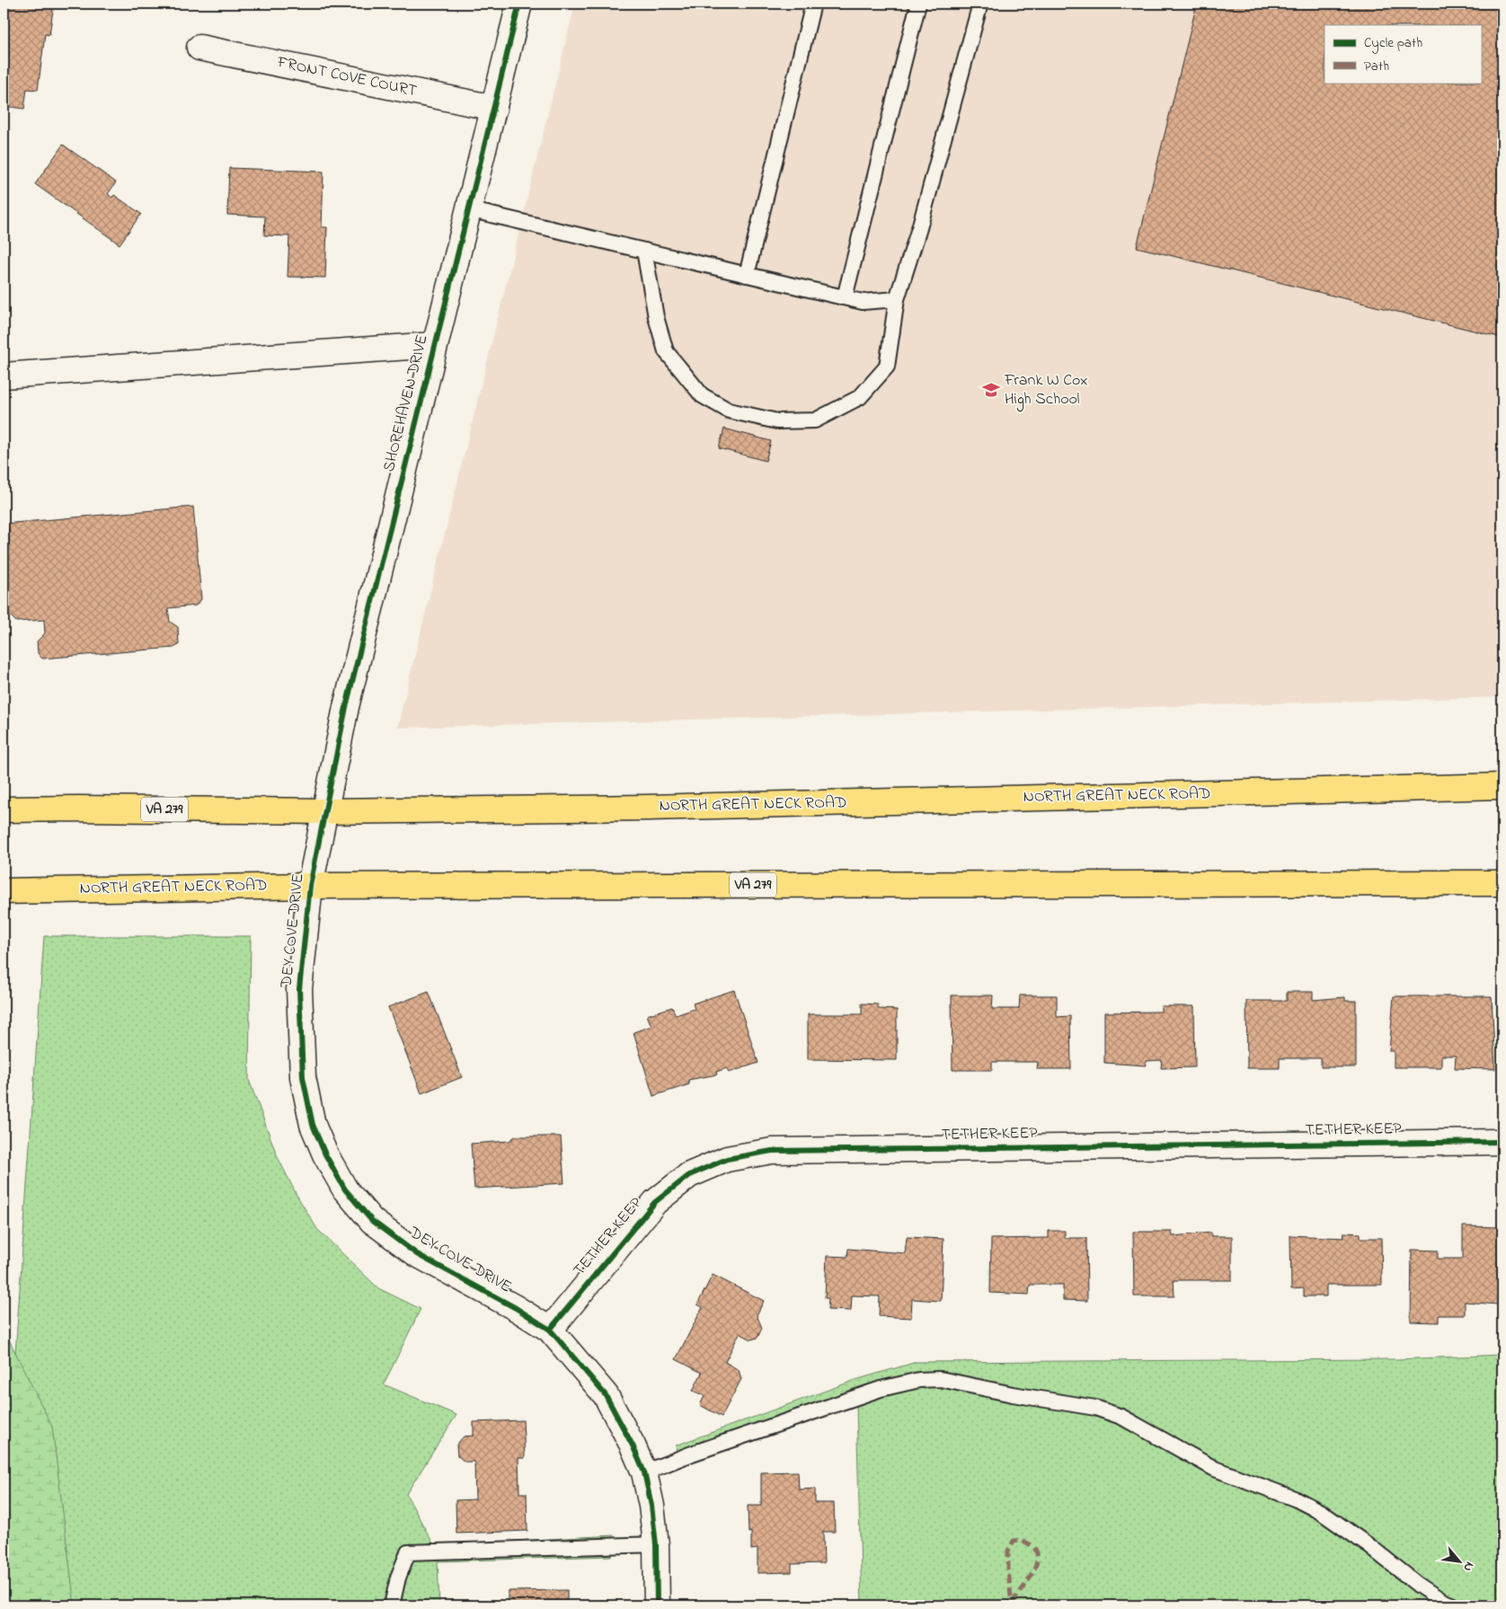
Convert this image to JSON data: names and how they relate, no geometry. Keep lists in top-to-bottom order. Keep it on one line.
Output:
{"streets":{"main road":["NORTH GREAT NECK ROAD","VA 279"],"street":["FRONT COVE COURT","SHOREHAVEN DRIVE","DEY COVE DRIVE","TETHER KEEP"]},"crossings":[["FRONT COVE COURT","SHOREHAVEN DRIVE"],["SHOREHAVEN DRIVE","NORTH GREAT NECK ROAD"],["SHOREHAVEN DRIVE","DEY COVE DRIVE"],["NORTH GREAT NECK ROAD","DEY COVE DRIVE"],["DEY COVE DRIVE","TETHER KEEP"]],"places":{"school or university":["Frank W Cox High School"]},"legend":["Cycle path","Path"],"north":"bottom right"}
